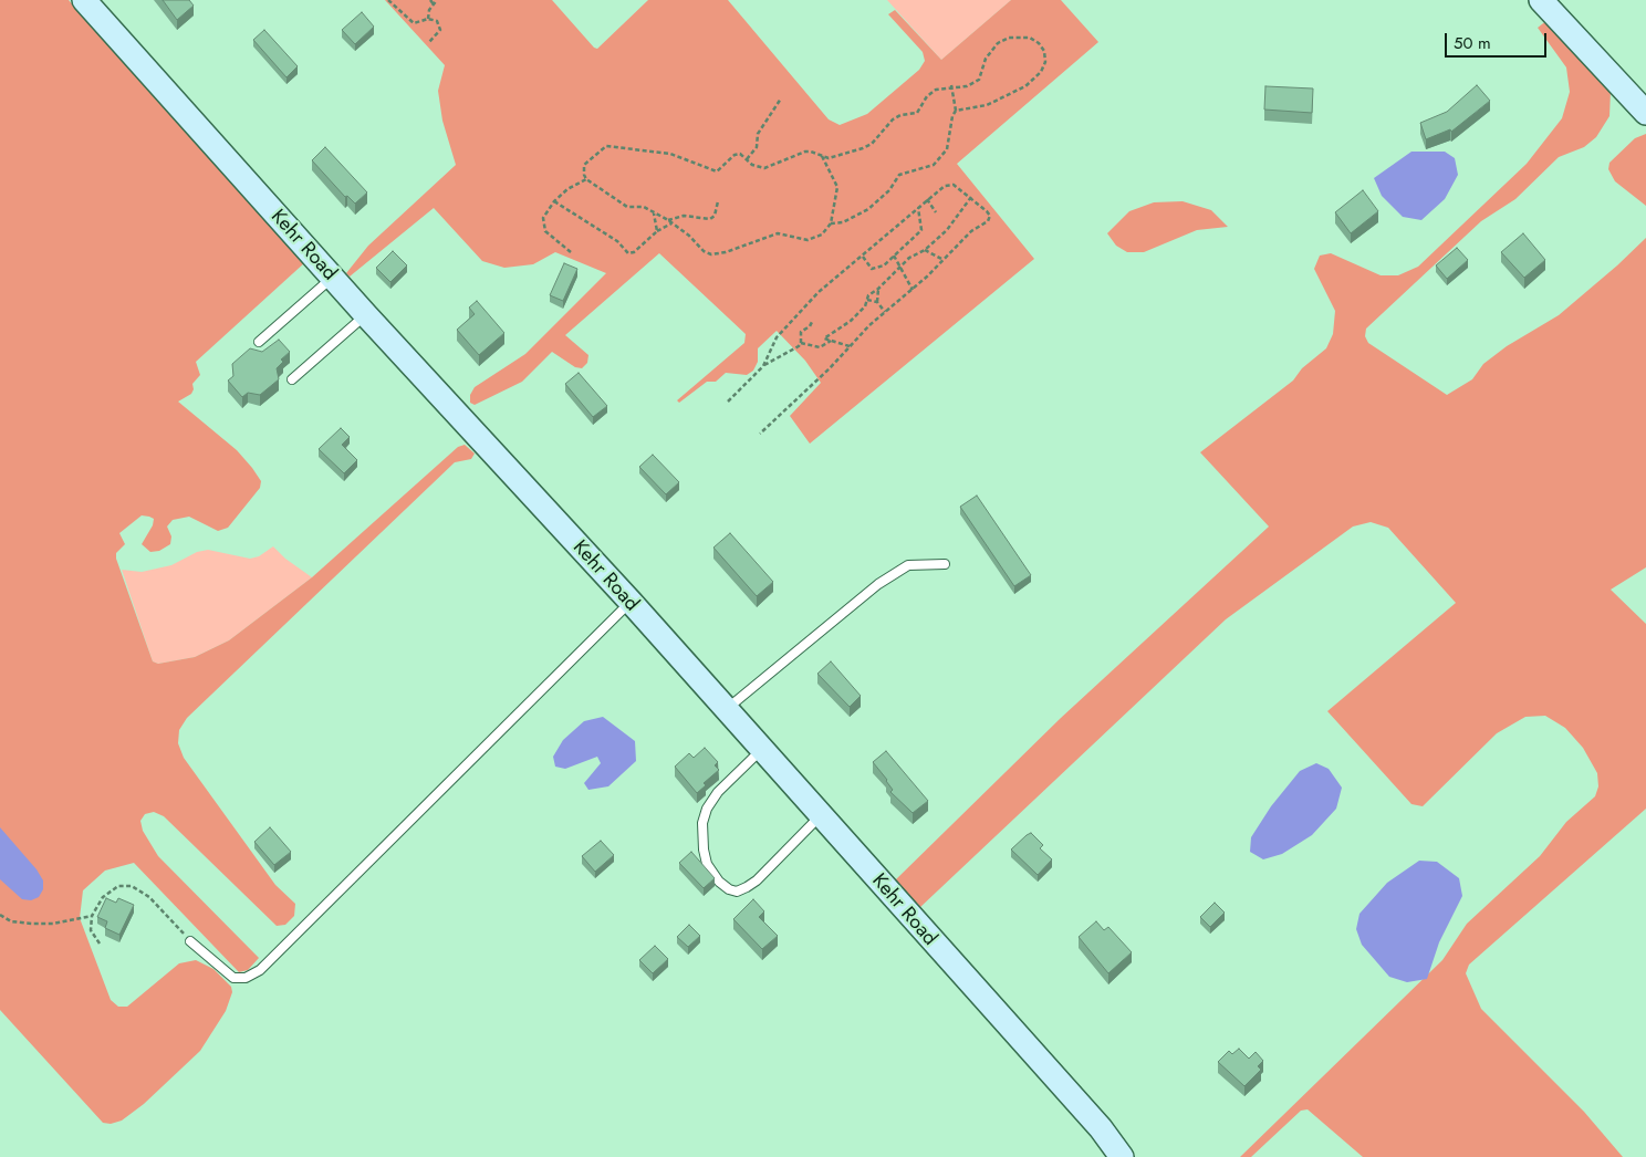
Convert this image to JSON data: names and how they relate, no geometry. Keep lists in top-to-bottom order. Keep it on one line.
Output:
{"streets":{"street":["Kehr Road"]},"scale_bar":"50 m"}
